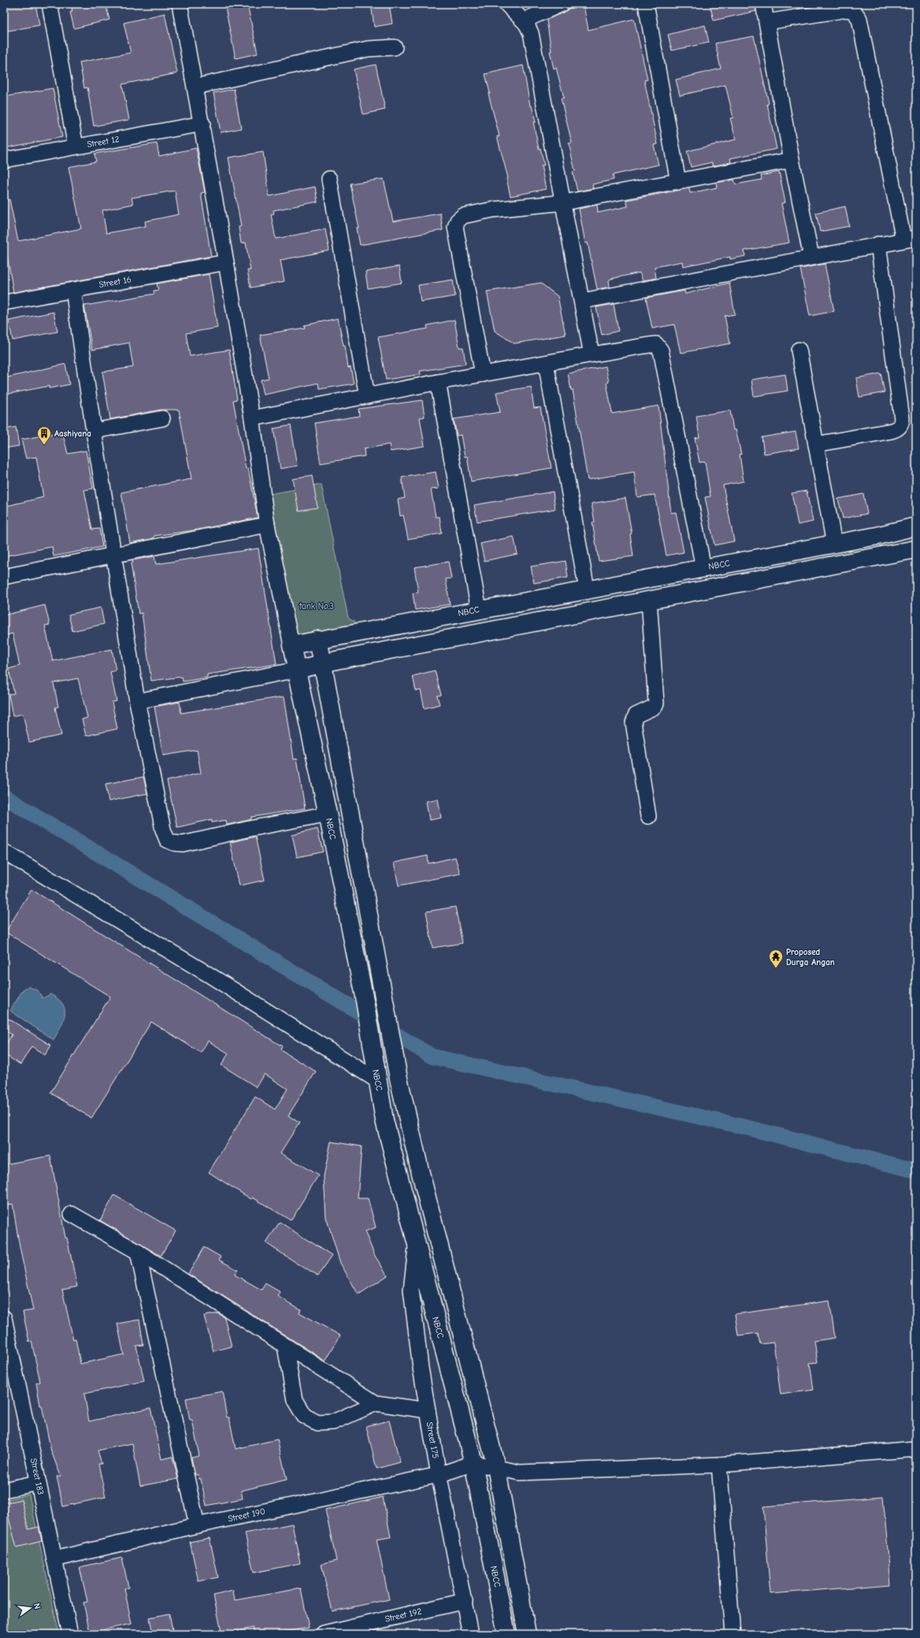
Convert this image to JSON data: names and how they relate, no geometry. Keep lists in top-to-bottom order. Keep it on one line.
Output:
{"streets":{"street":["Street 12","Street 16","NBCC","Street 175","Street 183","Street 190","Street 192"]},"crossings":[["NBCC","Street 175"],["NBCC","Street 190"],["Street 175","Street 190"],["Street 175","Street 192"],["Street 183","Street 190"]],"parks":["tank No.3"],"places":{"building":["Aashiyana"],"temple":["Proposed Durga Angan"]},"north":"right"}
